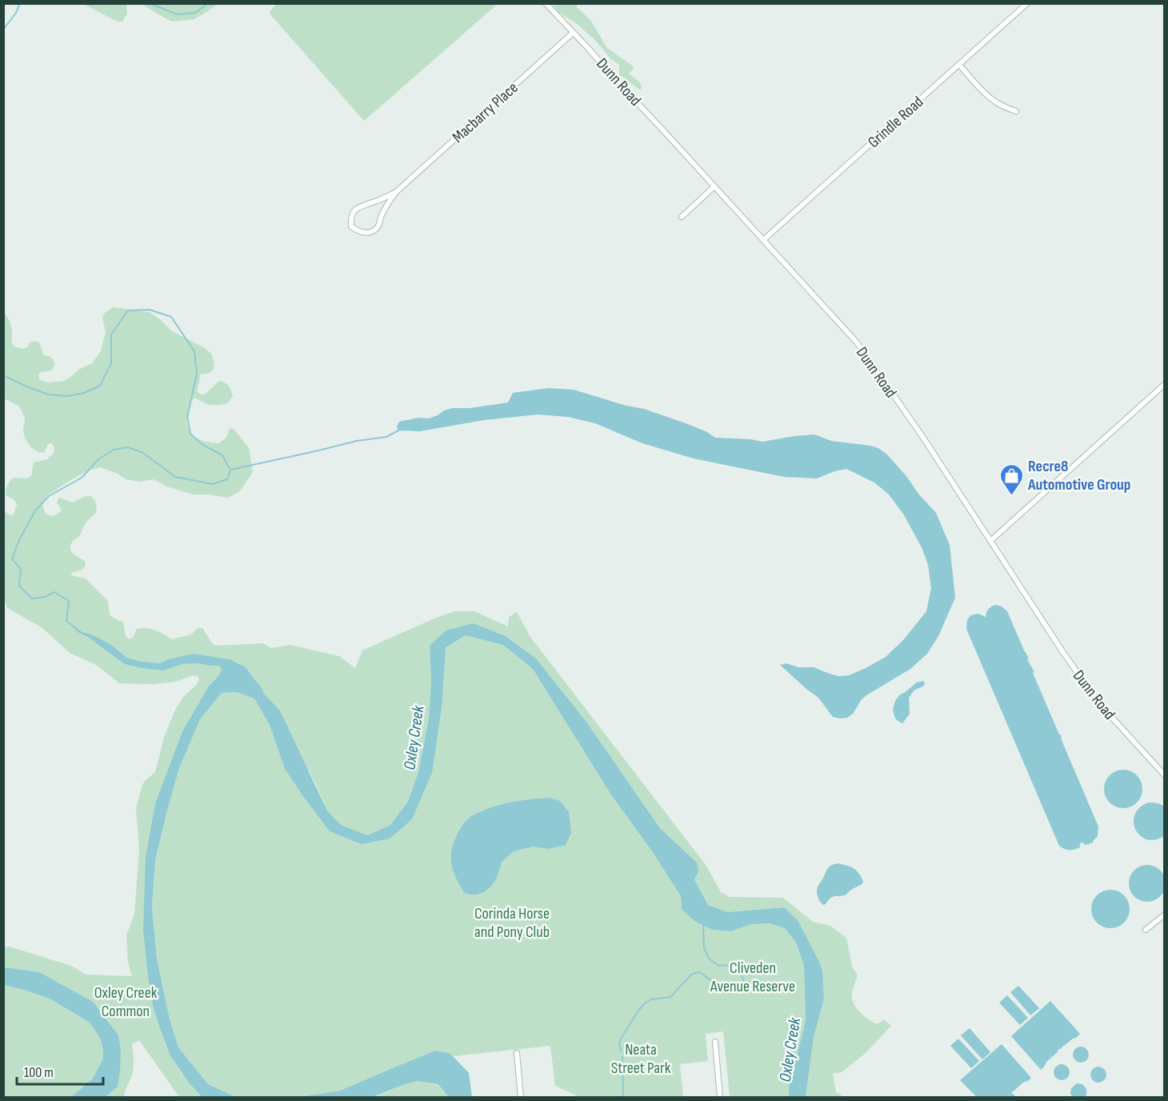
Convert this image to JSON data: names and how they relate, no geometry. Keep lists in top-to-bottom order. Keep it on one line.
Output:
{"streets":{"street":["Dunn Road","Macbarry Place","Grindle Road"]},"crossings":[["Dunn Road","Macbarry Place"],["Dunn Road","Grindle Road"]],"water":["Oxley Creek"],"parks":["Corinda Horse and Pony Club","Cliveden Avenue Reserve","Oxley Creek Common","Neata Street Park"],"places":{"shop":["Recre8 Automotive Group"]},"scale_bar":"100 m"}
